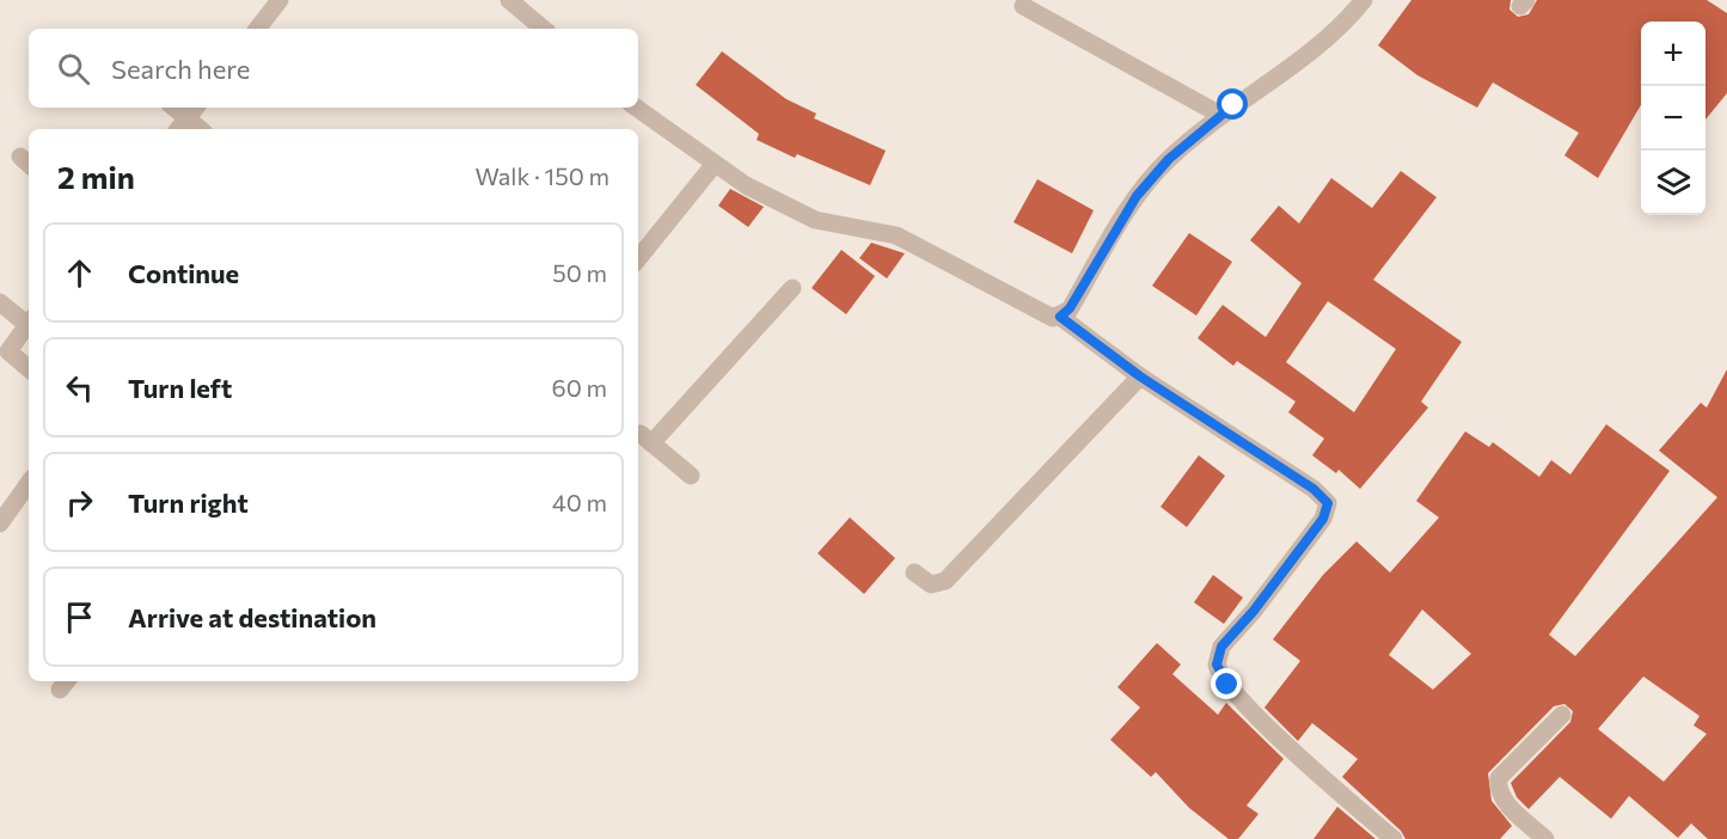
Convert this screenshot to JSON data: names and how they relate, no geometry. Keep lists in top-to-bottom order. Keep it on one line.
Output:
{"page":{"map_buttons":["+","−"],"search":"Search here","heading":["2 min","Walk · 150 m"],"list":[["Continue","50 m"],["Turn left","60 m"],["Turn right","40 m"],"Arrive at destination"]}}
